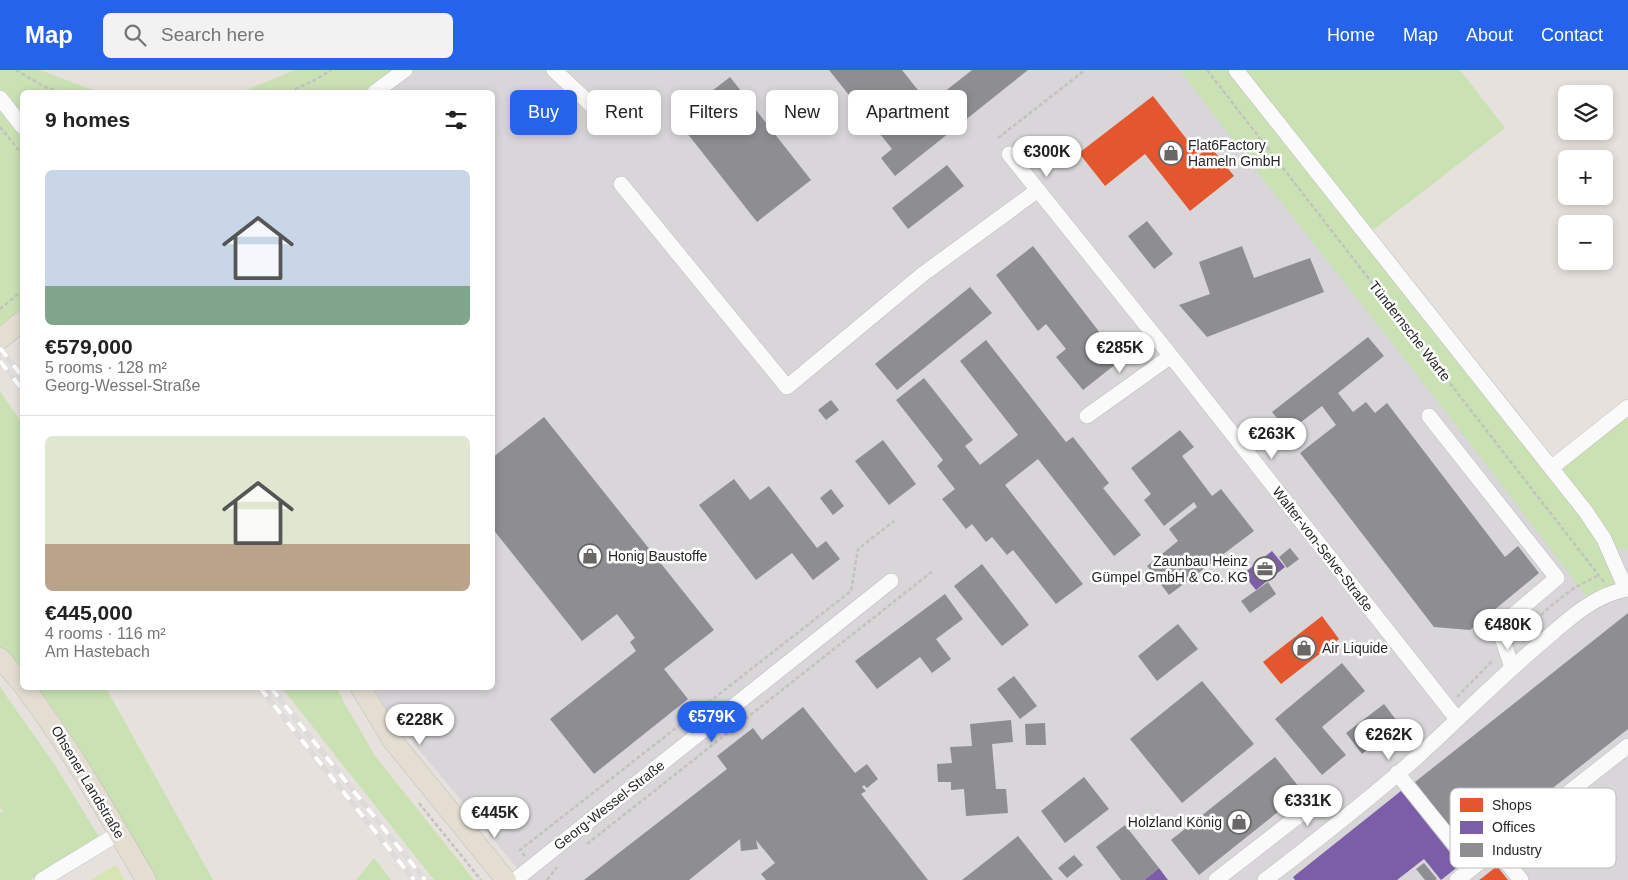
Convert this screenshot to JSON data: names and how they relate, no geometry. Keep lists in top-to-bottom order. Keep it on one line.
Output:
{"streets":{"main road":["Ohsener Landstraße"],"street":["Tündernsche Warte","Walter-von-Selve-Straße","Georg-Wessel-Straße"]},"places":{"shop":["Flat6Factory Hameln GmbH","Honig Baustoffe","Air Liquide","Holzland König"],"office":["Zaunbau Heinz Gümpel GmbH & Co. KG"]},"legend":["Shops","Offices","Industry"],"page":{"header":"Map","search":"Search here","nav":["Home","Map","About","Contact"],"map_buttons":["+","−"],"chip":["Buy","Rent","Filters","New","Apartment"],"heading":"9 homes","price":["€300K","€285K","€263K","€480K","€579K","€228K","€262K","€331K","€445K"],"list":[{"name":"€579,000","note":"5 rooms · 128 m² · Georg-Wessel-Straße"},{"name":"€445,000","note":"4 rooms · 116 m² · Am Hastebach"}]}}
